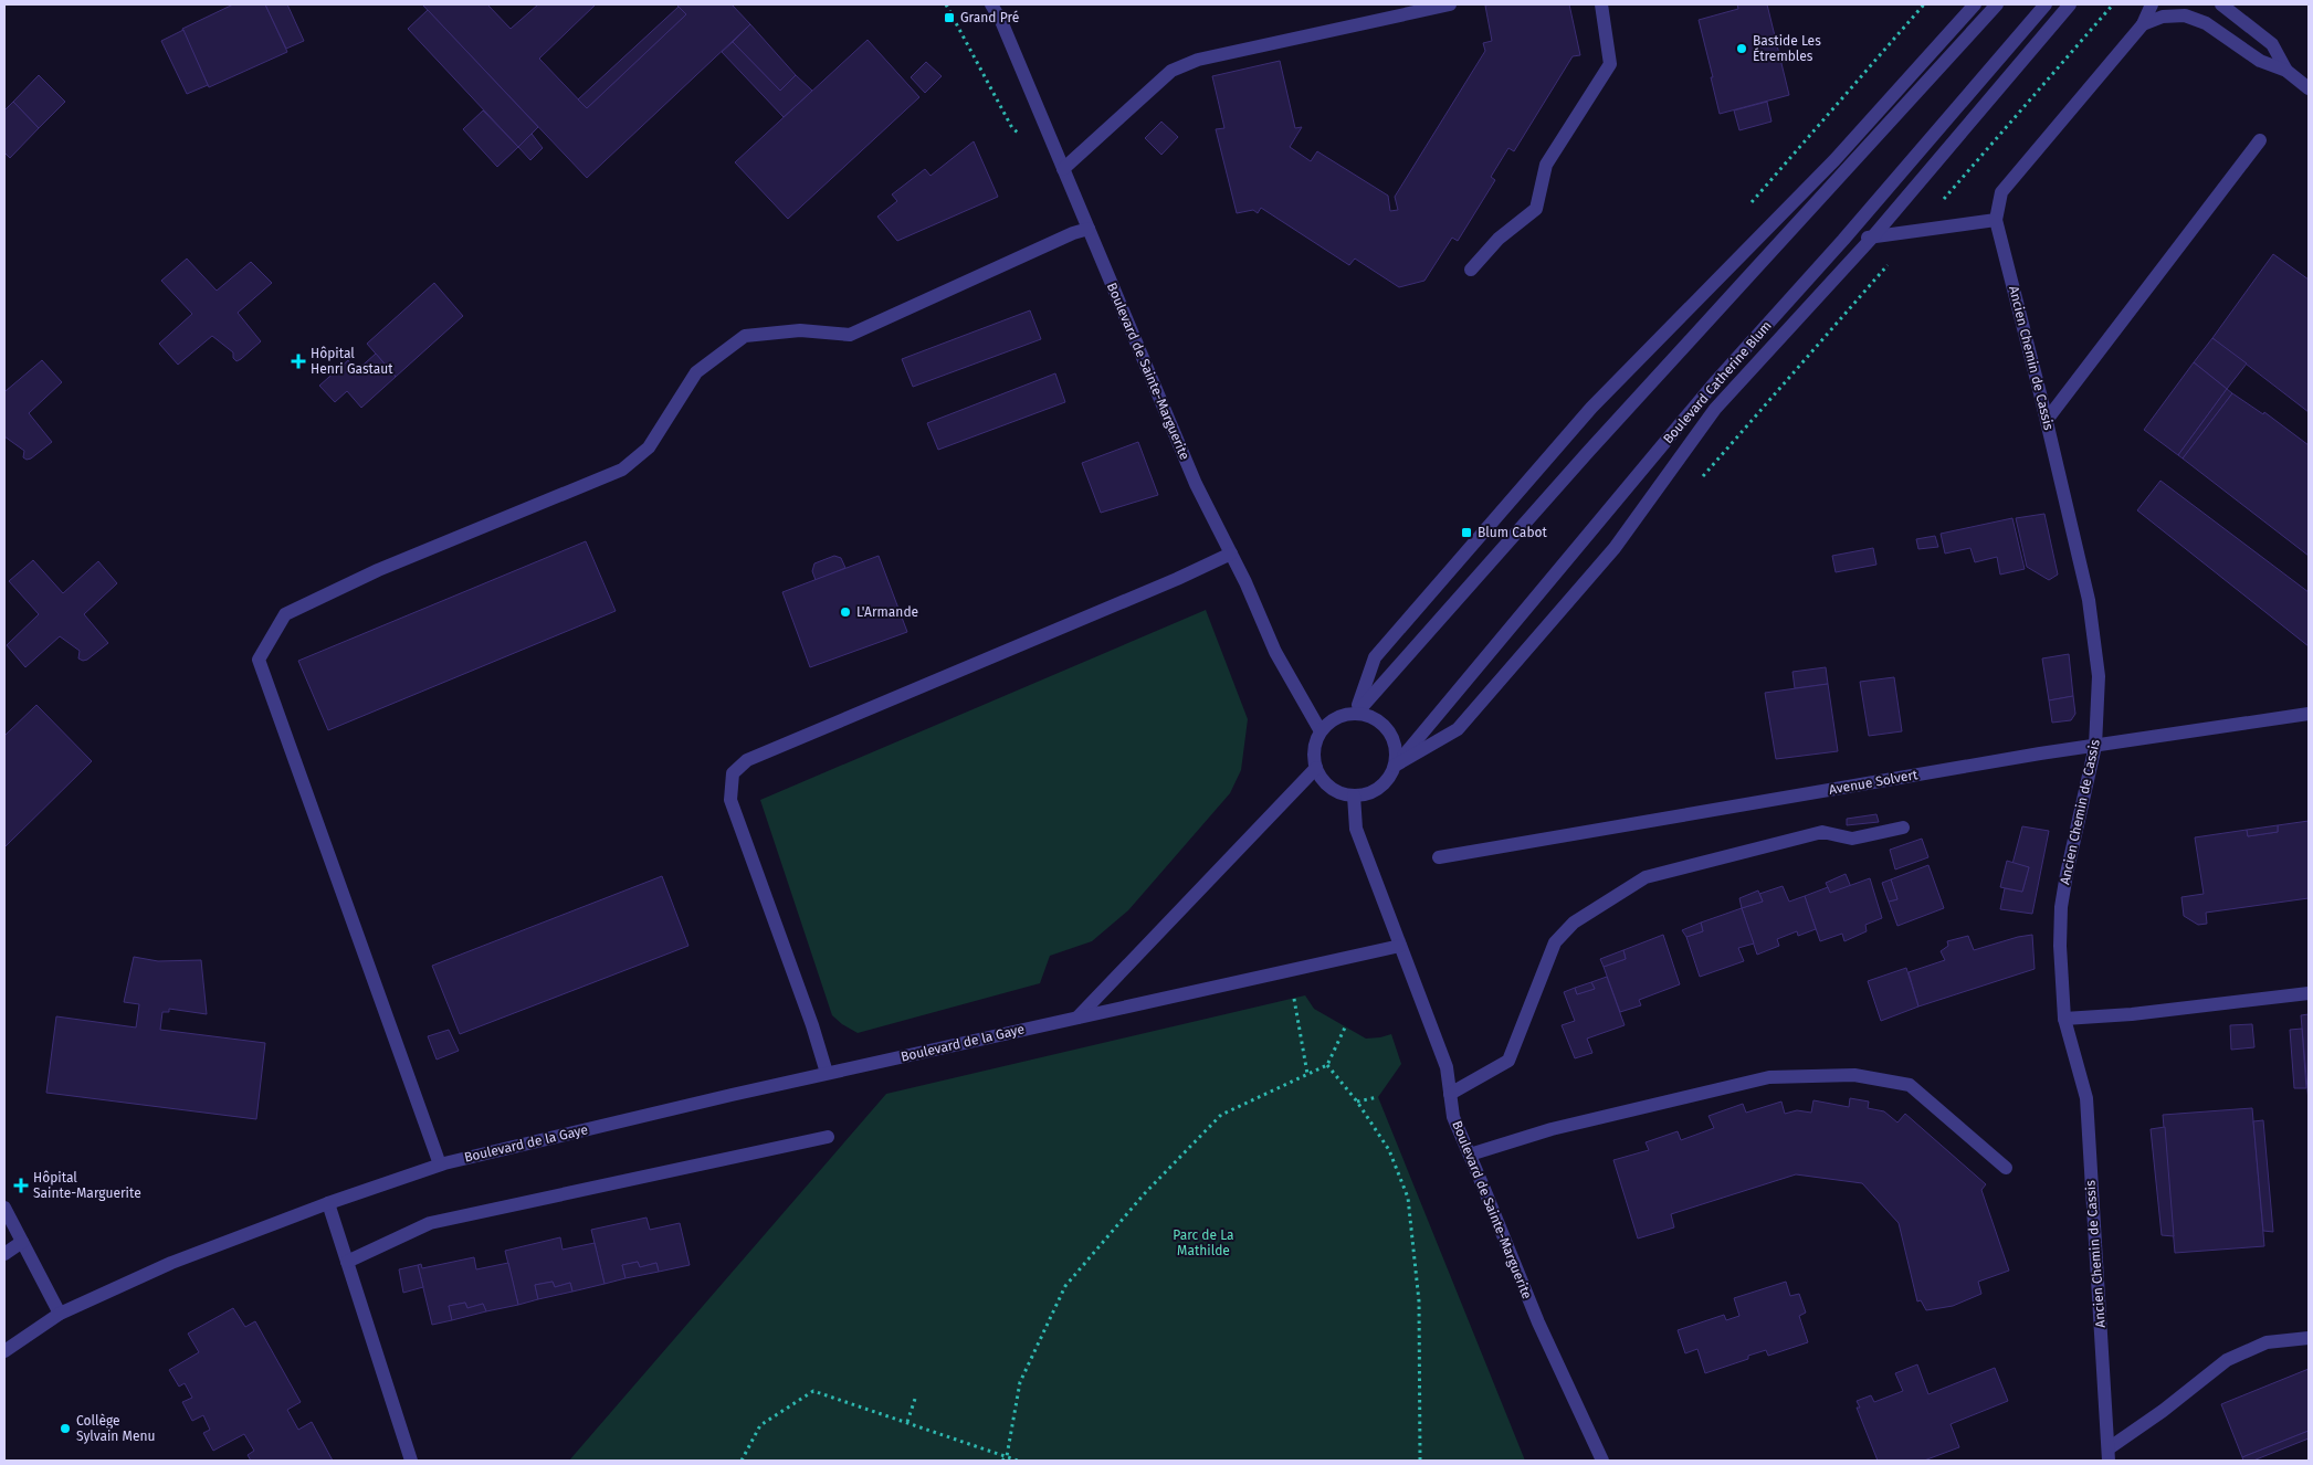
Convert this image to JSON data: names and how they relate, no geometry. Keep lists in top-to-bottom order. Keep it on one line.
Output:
{"streets":{"street":["Ancien Chemin de Cassis","Boulevard de Sainte-Marguerite","Boulevard Catherine Blum","Avenue Solvert","Boulevard de la Gaye"]},"crossings":[["Ancien Chemin de Cassis","Avenue Solvert"],["Boulevard de Sainte-Marguerite","Boulevard Catherine Blum"],["Boulevard de Sainte-Marguerite","Boulevard de la Gaye"]],"parks":["Parc de La Mathilde"],"places":{"transit":["Grand Pré","Blum Cabot"],"other":["Bastide Les Étrembles","L'Armande","Collège Sylvain Menu"],"health":["Hôpital Henri Gastaut","Hôpital Sainte-Marguerite"]}}
